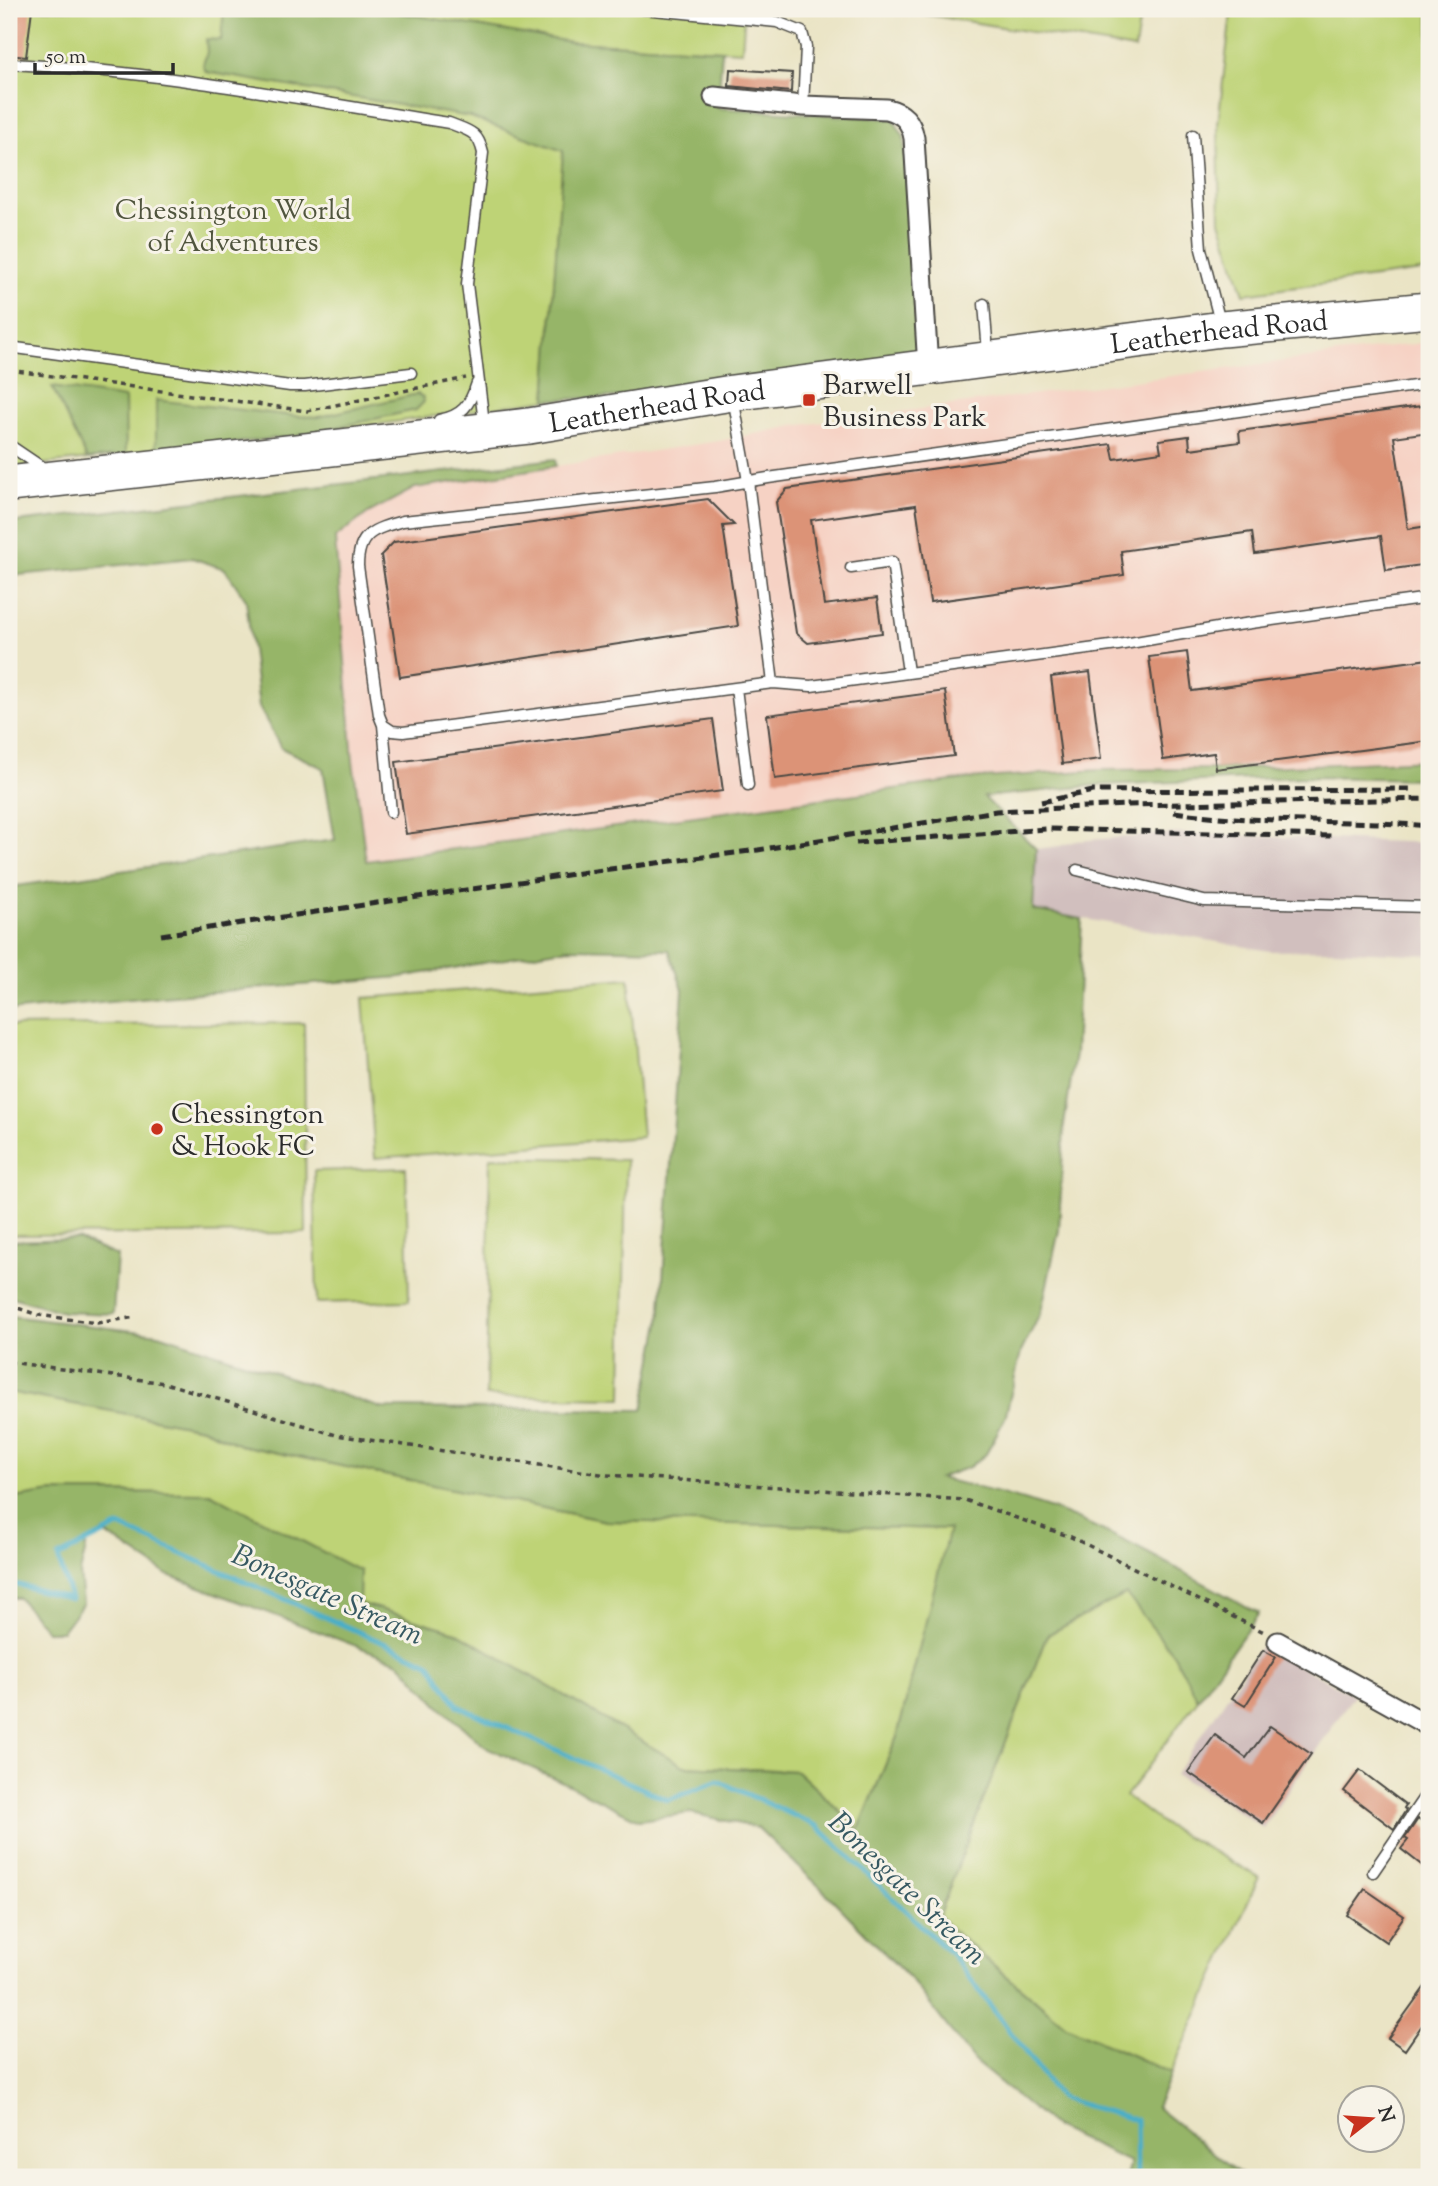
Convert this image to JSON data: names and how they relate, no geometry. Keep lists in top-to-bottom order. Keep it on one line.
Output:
{"streets":{"highway":["Leatherhead Road"]},"water":["Bonesgate Stream"],"parks":["Chessington World of Adventures"],"places":{"transit":["Barwell Business Park"],"other":["Chessington & Hook FC"]},"scale_bar":"50 m","north":"right"}
